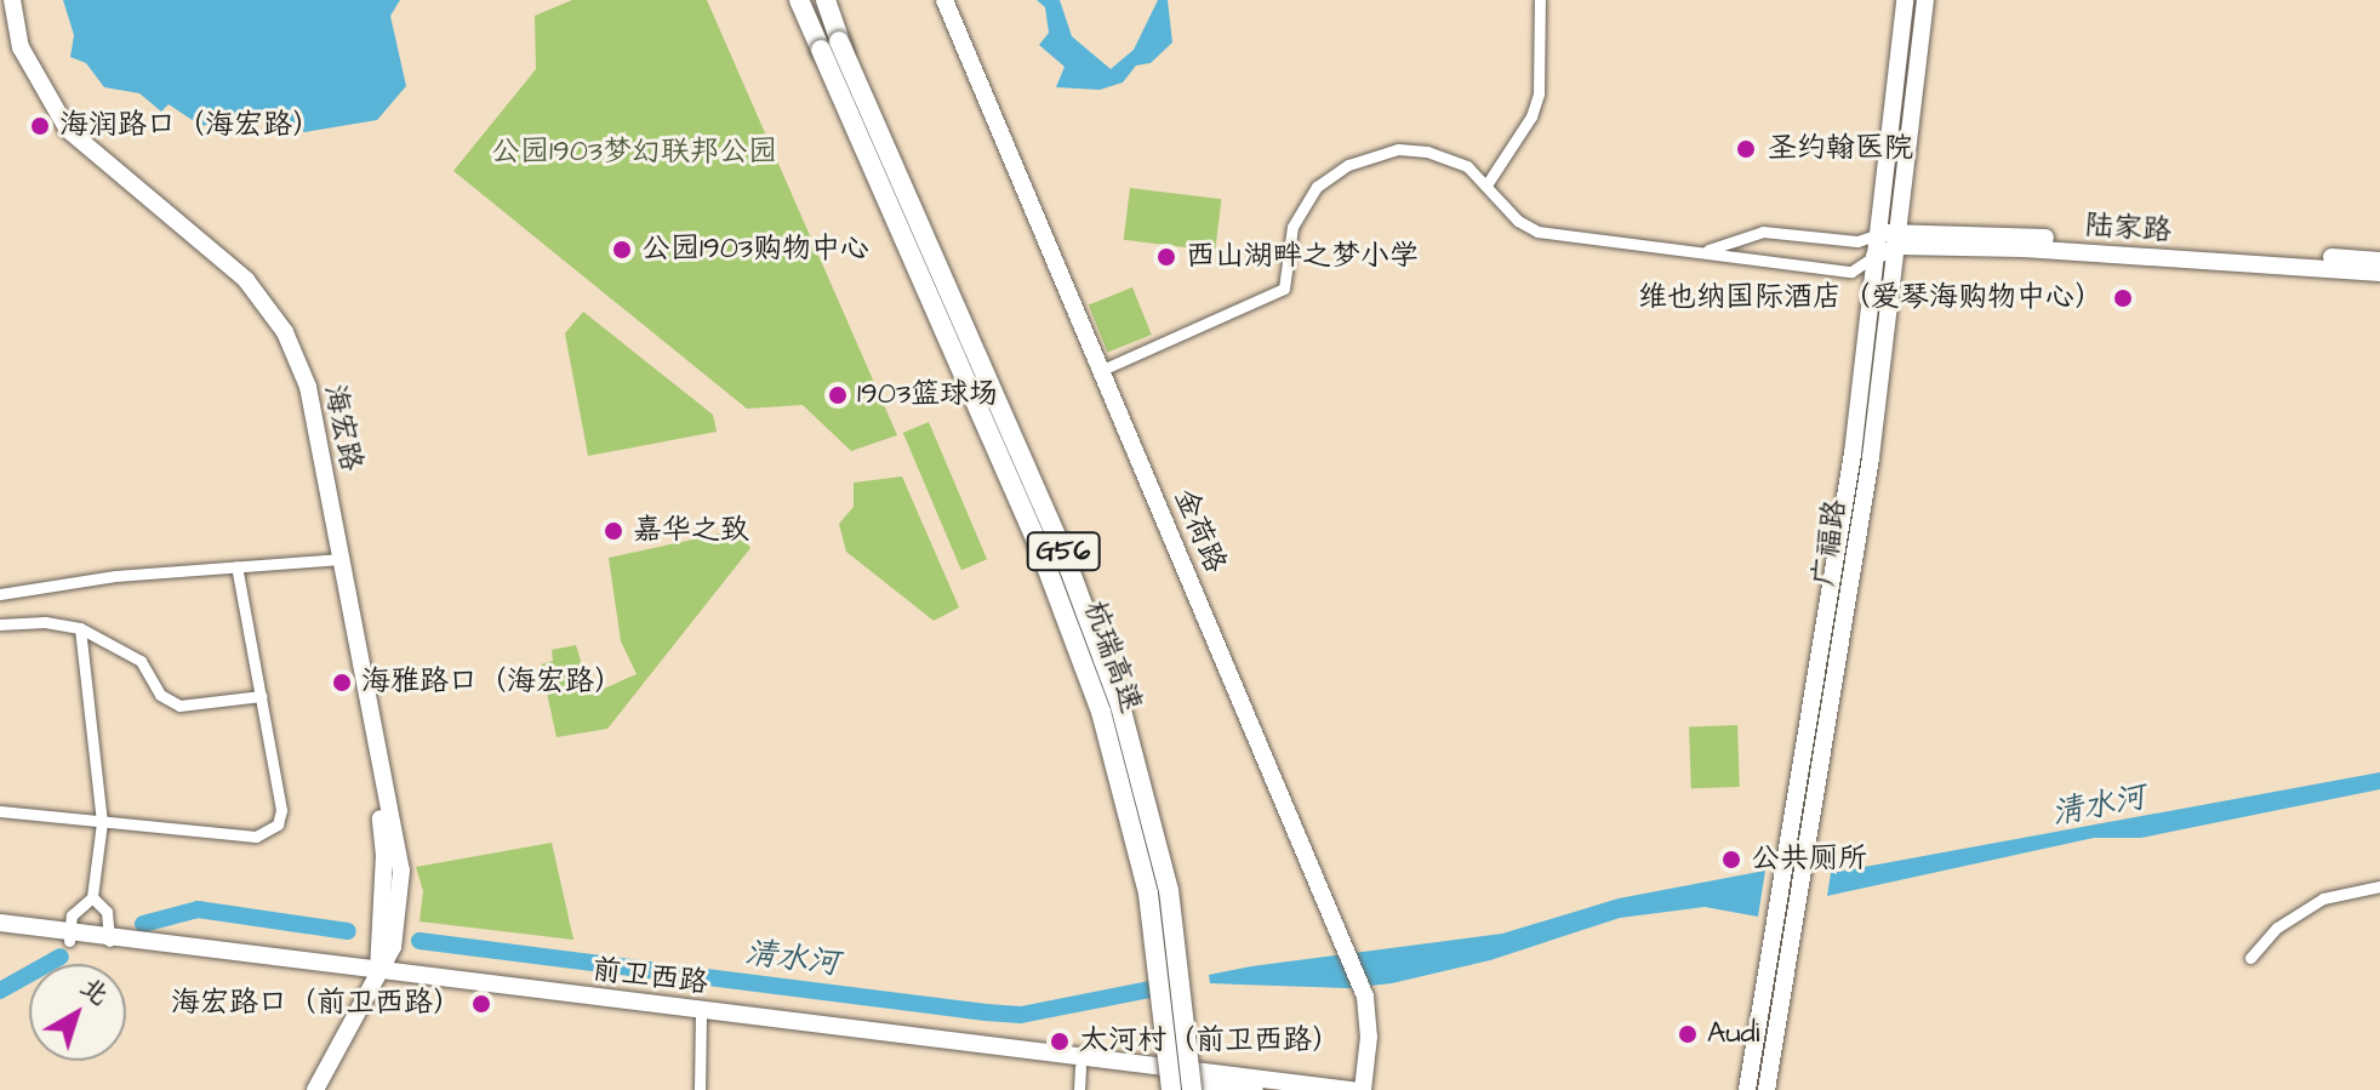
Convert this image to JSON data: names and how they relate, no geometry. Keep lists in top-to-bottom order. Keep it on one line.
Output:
{"streets":{"highway":["G56","杭瑞高速"],"main road":["陆家路","海宏路","金荷路","广福路","前卫西路"]},"crossings":[["陆家路","广福路"],["海宏路","前卫西路"]],"water":["清水河"],"parks":["公园1903梦幻联邦公园"],"places":["海润路口（海宏路）","圣约翰医院","公园1903购物中心","西山湖畔之梦小学","维也纳国际酒店（爱琴海购物中心）","1903篮球场","嘉华之致","海雅路口（海宏路）","公共厕所","海宏路口（前卫西路）","Audi","太河村（前卫西路）"],"north":"top right"}
